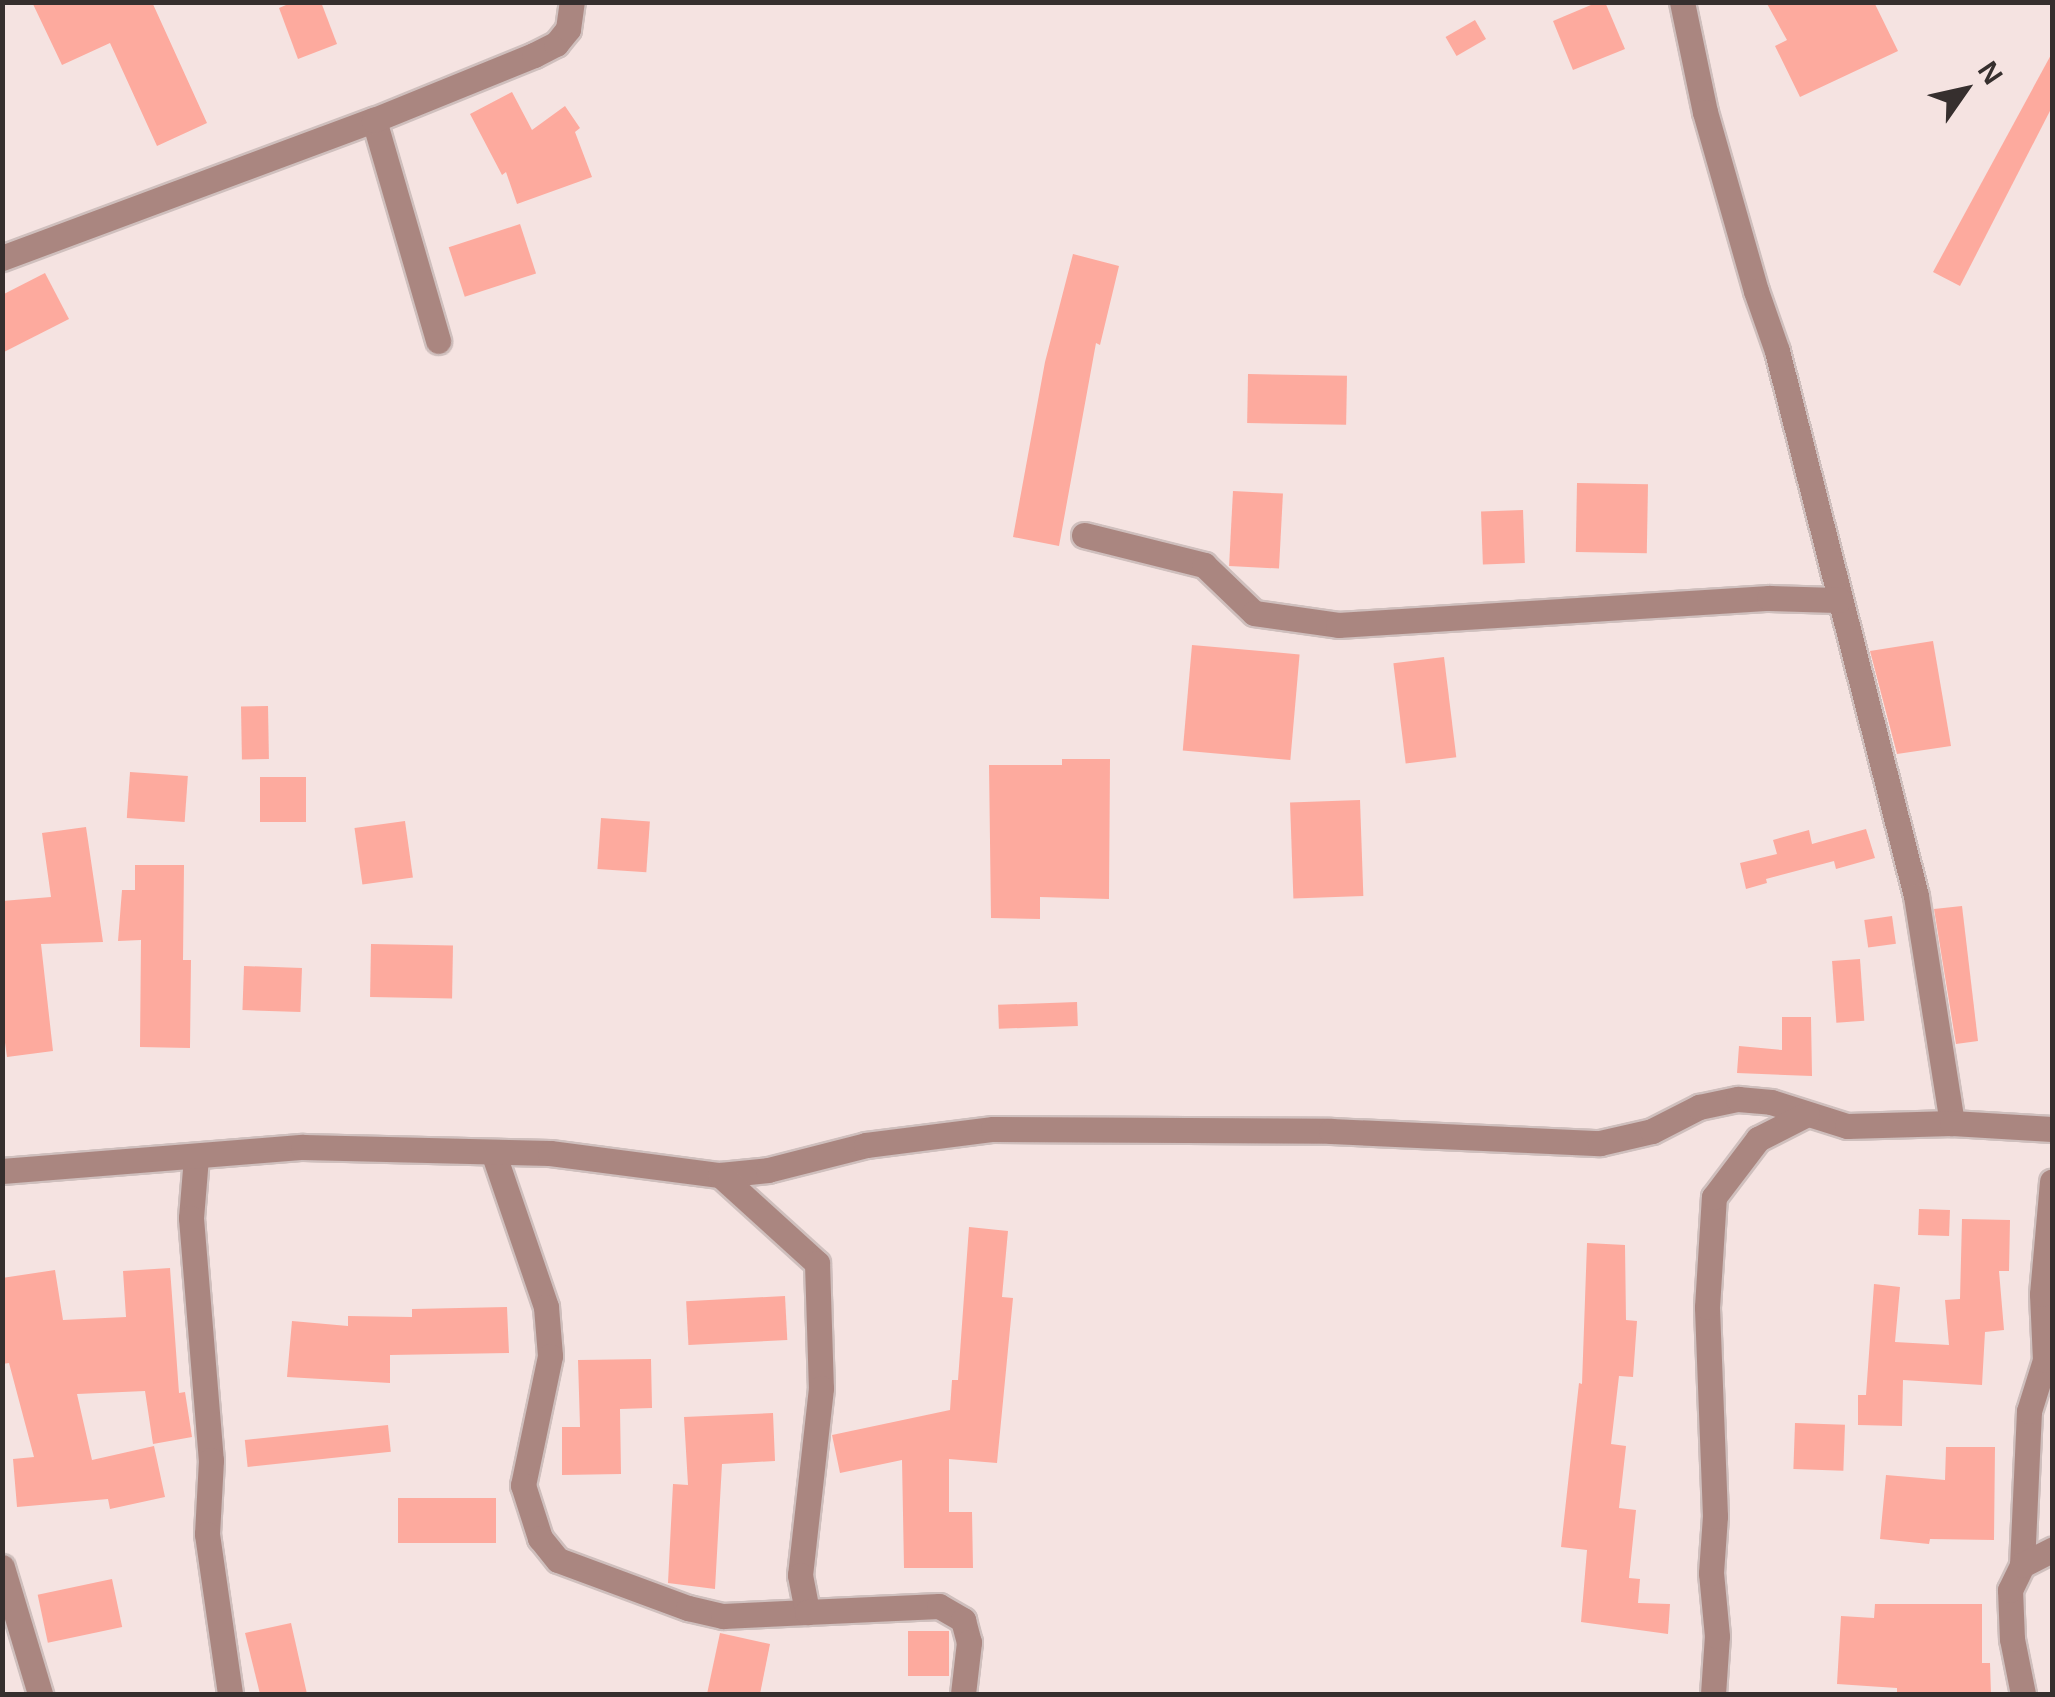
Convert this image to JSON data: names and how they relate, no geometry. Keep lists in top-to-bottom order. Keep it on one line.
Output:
{"north":"top right"}
